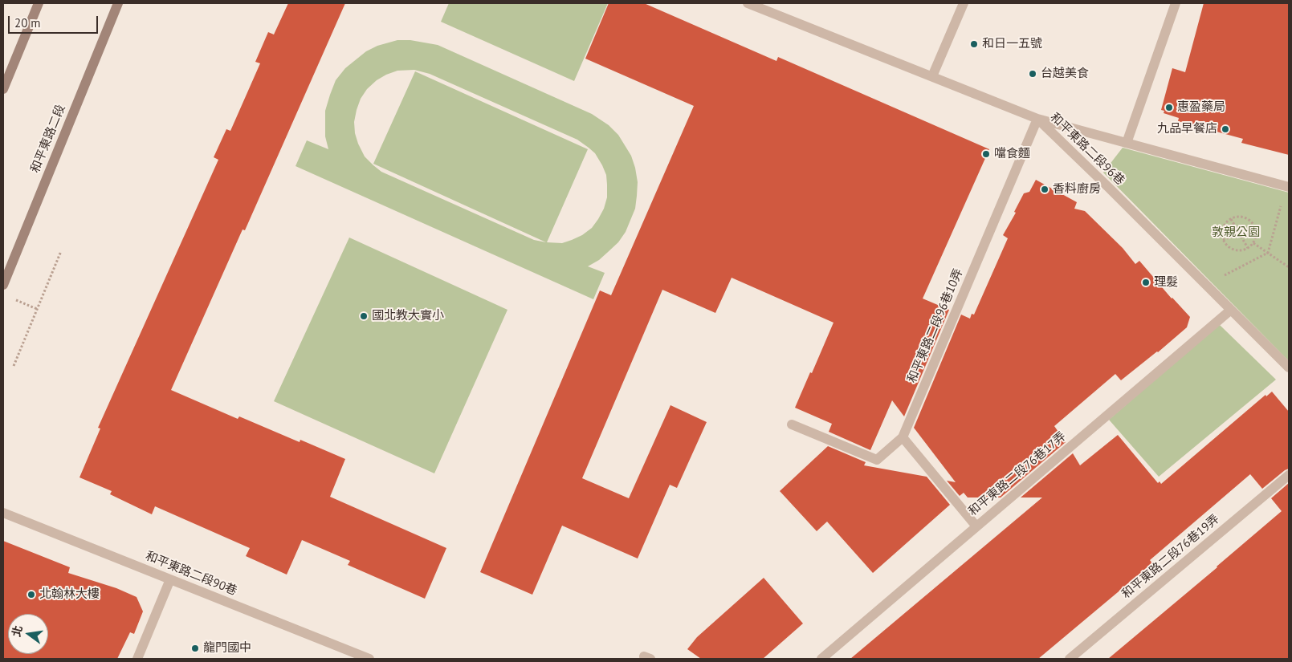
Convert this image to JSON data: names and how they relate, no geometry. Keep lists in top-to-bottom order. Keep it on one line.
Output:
{"streets":{"main road":["和平東路二段"],"street":["和平東路二段96巷","和平東路二段96巷10弄","和平東路二段76巷17弄","和平東路二段76巷19弄","和平東路二段90巷"]},"crossings":[["和平東路二段96巷","和平東路二段96巷10弄"],["和平東路二段96巷","和平東路二段76巷17弄"]],"parks":["敦親公園"],"places":["和日一五號","台越美食","惠盈藥局","九品早餐店","噹食麵","香料廚房","理髮","國北教大實小","北翰林大樓","龍門國中"],"scale_bar":"20 m","north":"left"}
